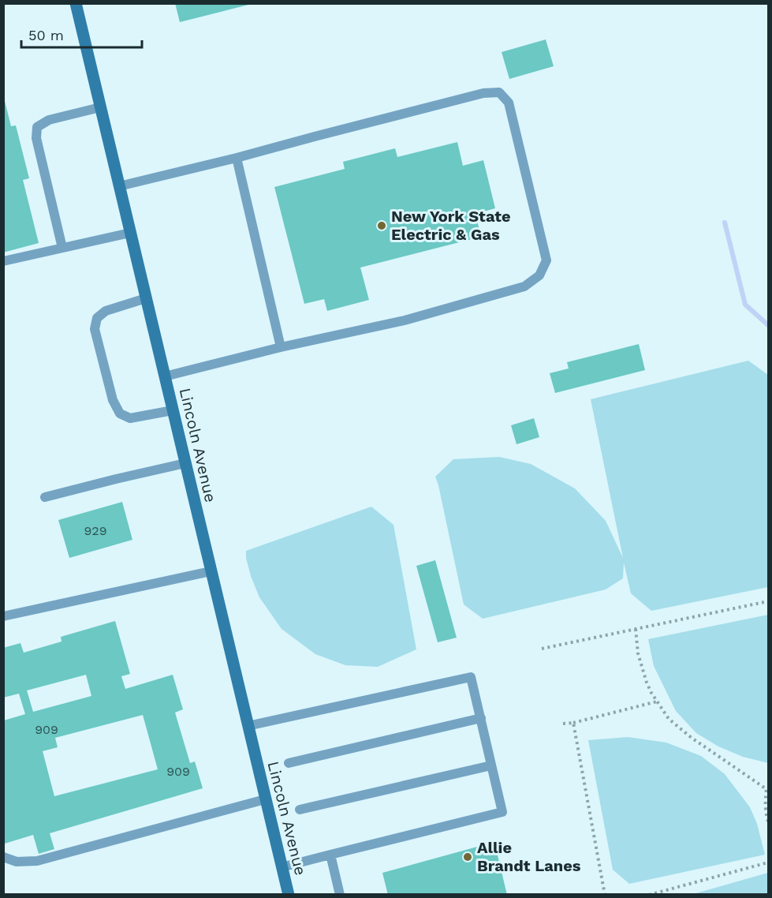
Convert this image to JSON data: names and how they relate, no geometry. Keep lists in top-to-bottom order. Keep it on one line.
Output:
{"streets":{"street":["Lincoln Avenue"]},"places":["New York State Electric & Gas","Allie Brandt Lanes"],"house_numbers":["929","909","909"],"scale_bar":"50 m"}
